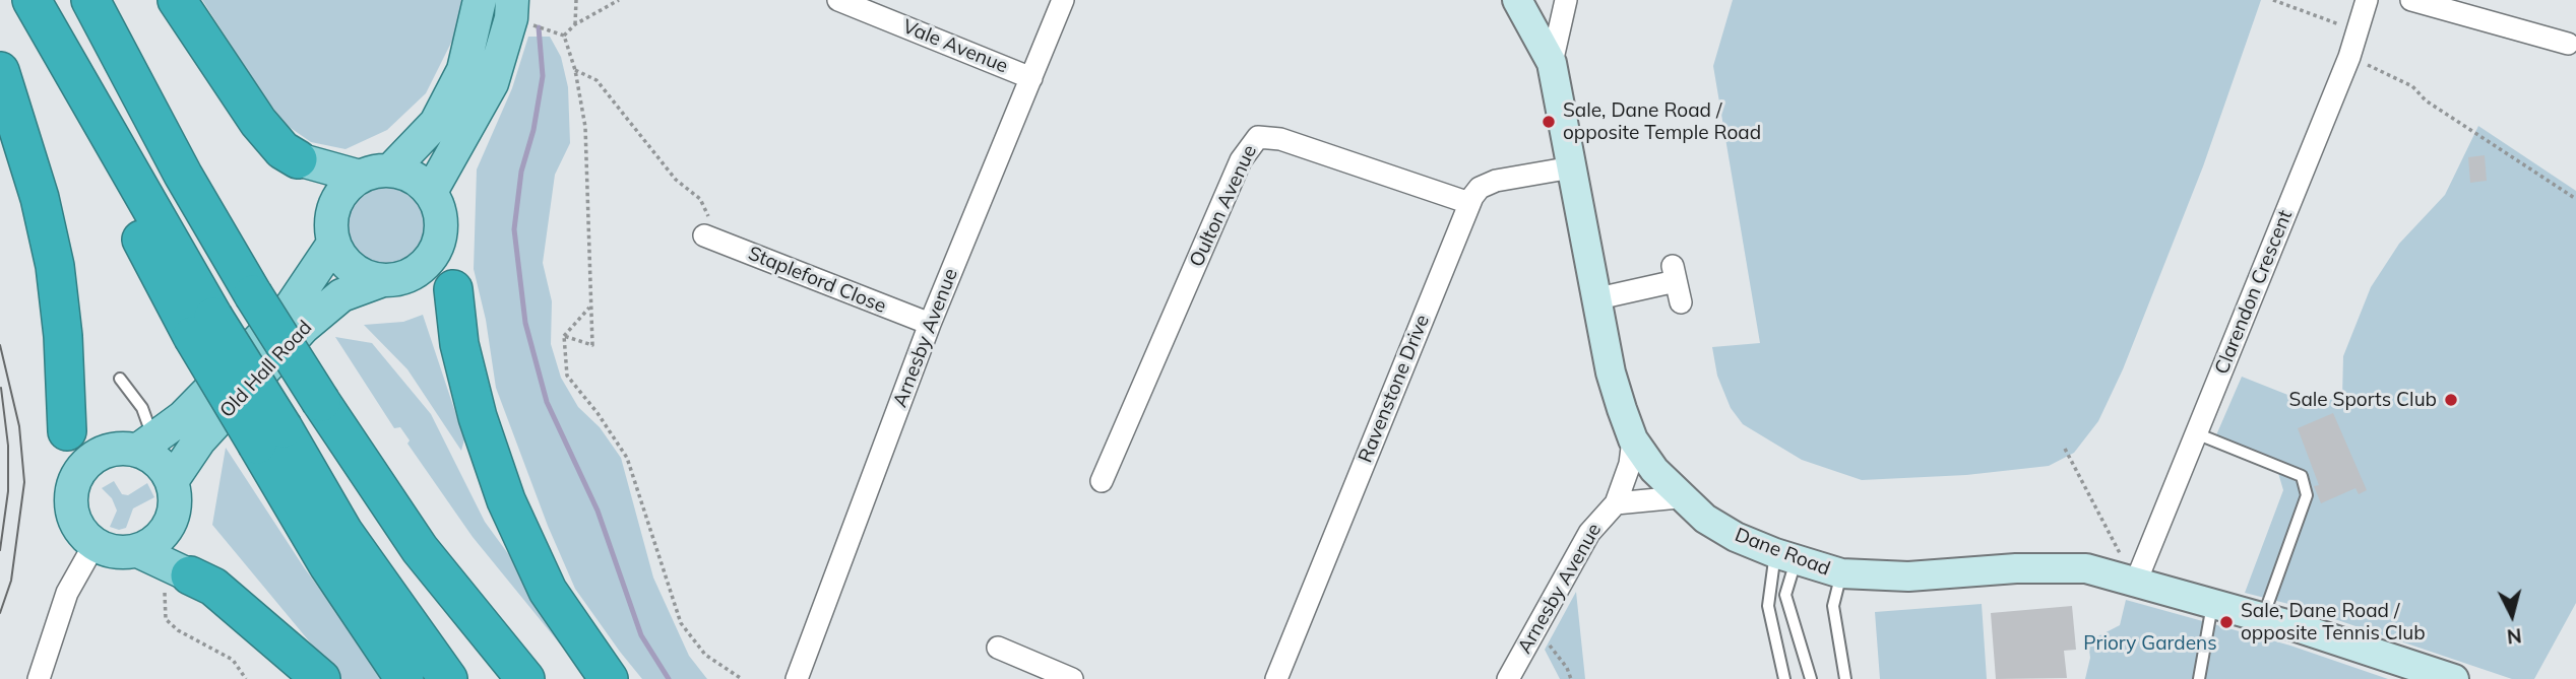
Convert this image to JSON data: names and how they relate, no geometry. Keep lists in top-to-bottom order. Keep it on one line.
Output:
{"streets":{"main road":["Old Hall Road","Dane Road"],"street":["Vale Avenue","Oulton Avenue","Stapleford Close","Clarendon Crescent","Arnesby Avenue","Ravenstone Drive"]},"crossings":[["Vale Avenue","Arnesby Avenue"],["Oulton Avenue","Ravenstone Drive"],["Stapleford Close","Arnesby Avenue"],["Clarendon Crescent","Dane Road"],["Arnesby Avenue","Dane Road"],["Ravenstone Drive","Dane Road"]],"parks":["Priory Gardens"],"places":["Sale, Dane Road / opposite Temple Road","Sale Sports Club","Sale, Dane Road / opposite Tennis Club"],"north":"bottom"}
